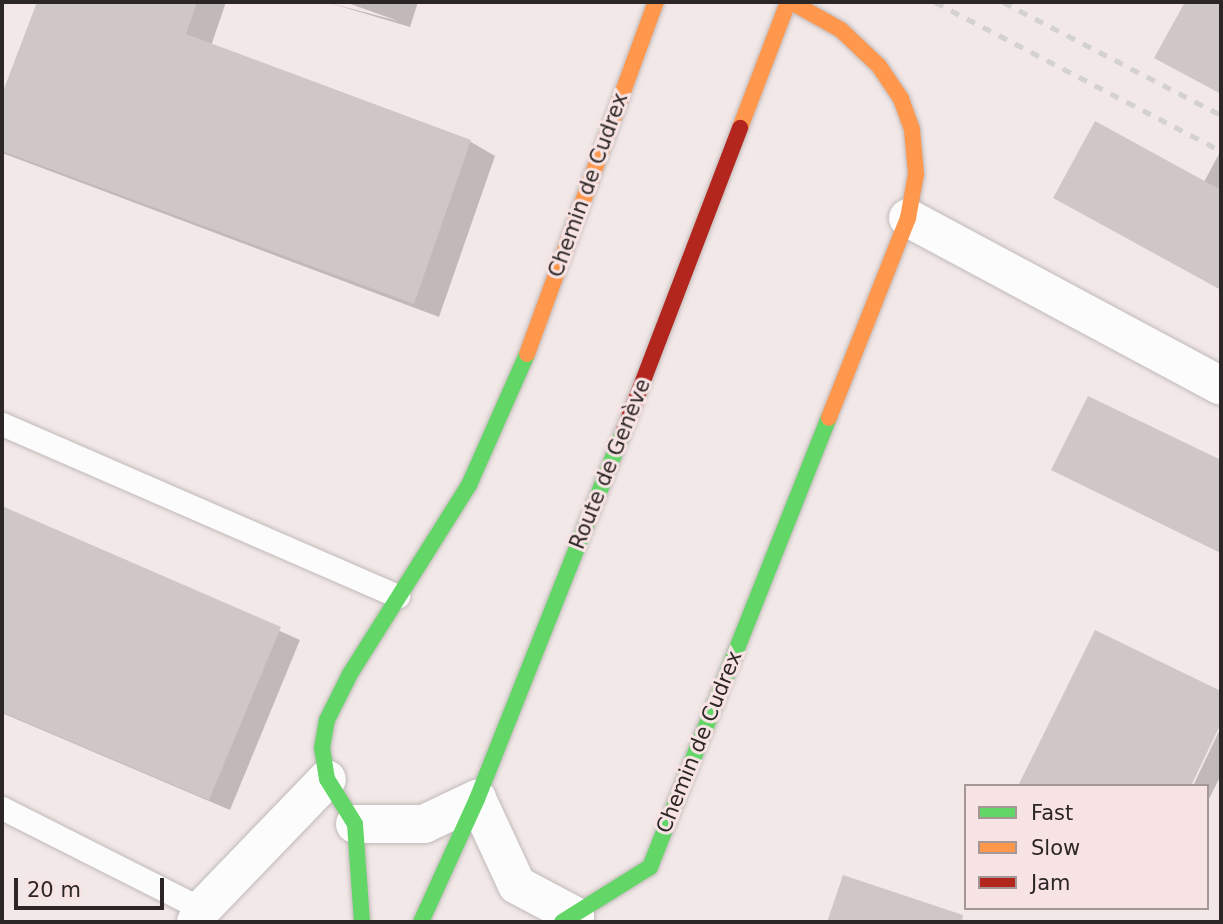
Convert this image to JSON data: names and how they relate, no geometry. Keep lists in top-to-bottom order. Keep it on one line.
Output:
{"streets":{"street":["Chemin de Cudrex","Route de Genève"]},"crossings":[["Chemin de Cudrex","Route de Genève"]],"legend":["Fast","Slow","Jam"],"scale_bar":"20 m"}
